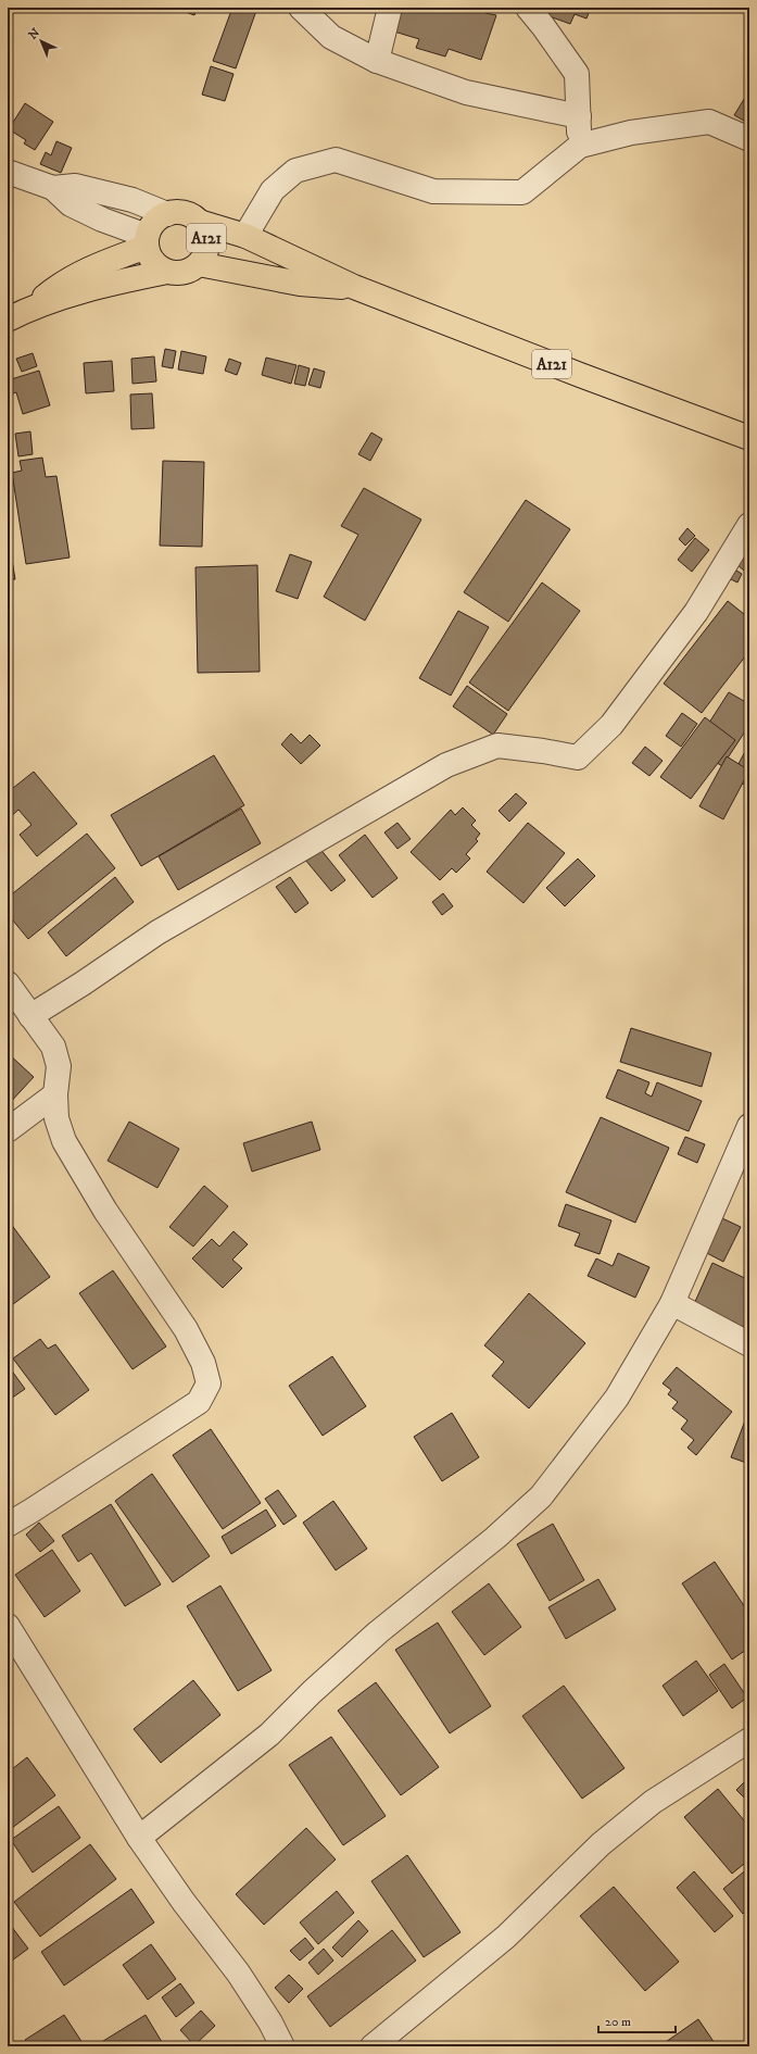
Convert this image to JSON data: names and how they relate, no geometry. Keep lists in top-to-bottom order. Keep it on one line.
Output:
{"streets":{"main road":["A121"]},"scale_bar":"20 m","north":"top left"}
